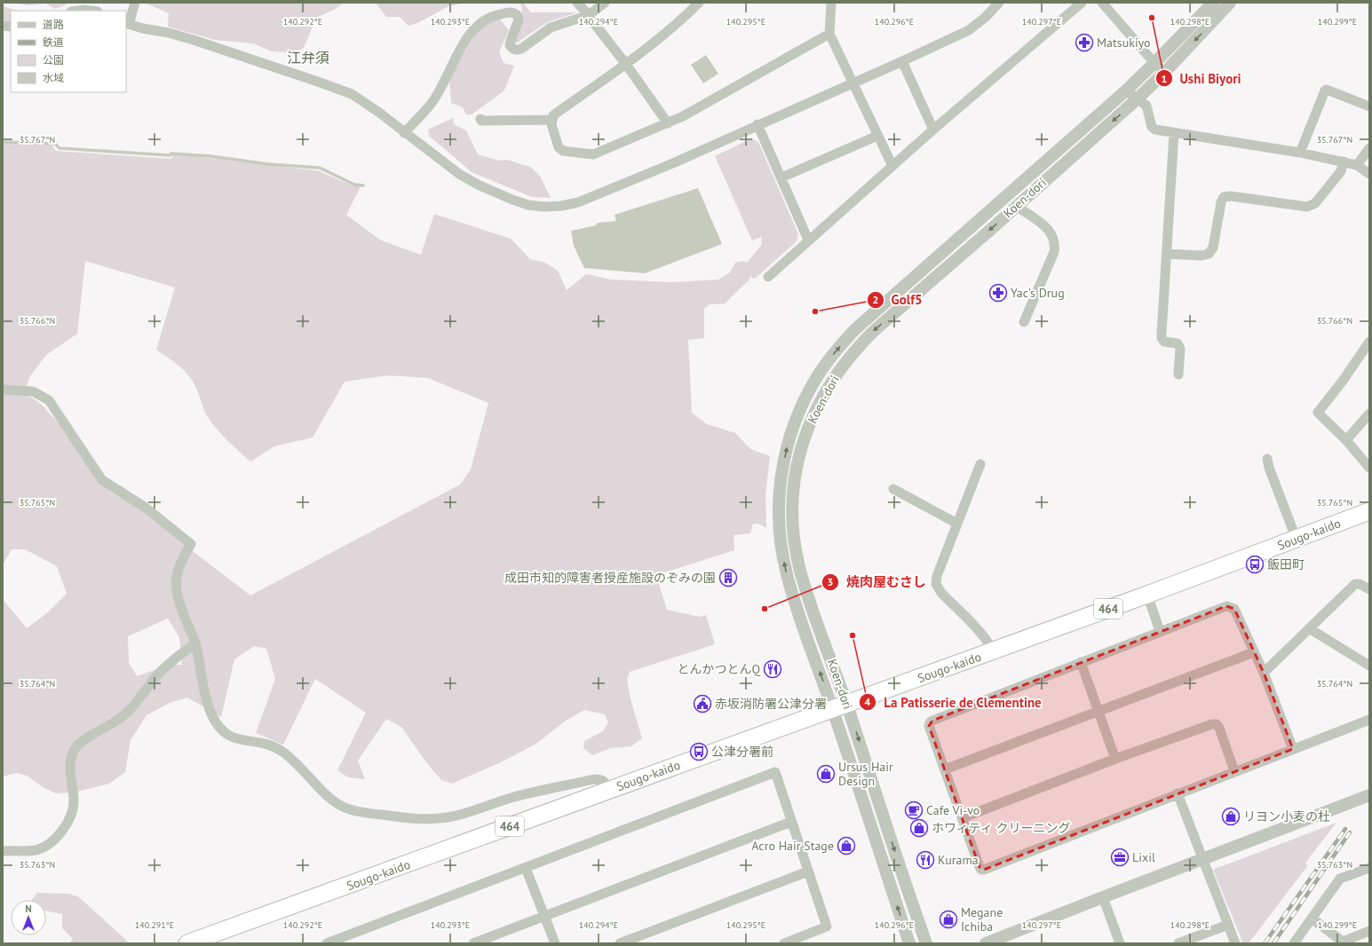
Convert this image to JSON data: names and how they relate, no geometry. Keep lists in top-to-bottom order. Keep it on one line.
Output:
{"streets":{"highway":["Sougo-kaido","464"],"street":["Koen-dori"]},"crossings":[["Koen-dori","Sougo-kaido"]],"districts":["江弁須"],"places":{"other":["Ushi Biyori","Golf5","焼肉屋むさし","La Patisserie de Clementine"],"pharmacy":["Matsukiyo","Yac's Drug"],"bus stop":["飯田町","公津分署前"],"building":["成田市知的障害者授産施設のぞみの園"],"restaurant":["とんかつとんQ","Kurama"],"public building":["赤坂消防署公津分署"],"shop":["Ursus Hair Design","リヨン小麦の杜","ホワィティ クリーニング","Acro Hair Stage","Megane Ichiba"],"cafe":["Cafe Vi-vo"],"office":["Lixil"]},"legend":["道路","鉄道","公園","水域"],"north":"top","coordinates":["140.292°E","140.293°E","140.294°E","140.295°E","140.296°E","140.297°E","140.298°E","140.299°E","35.767°N","35.766°N","35.765°N","35.764°N","35.763°N","140.291°E"]}
